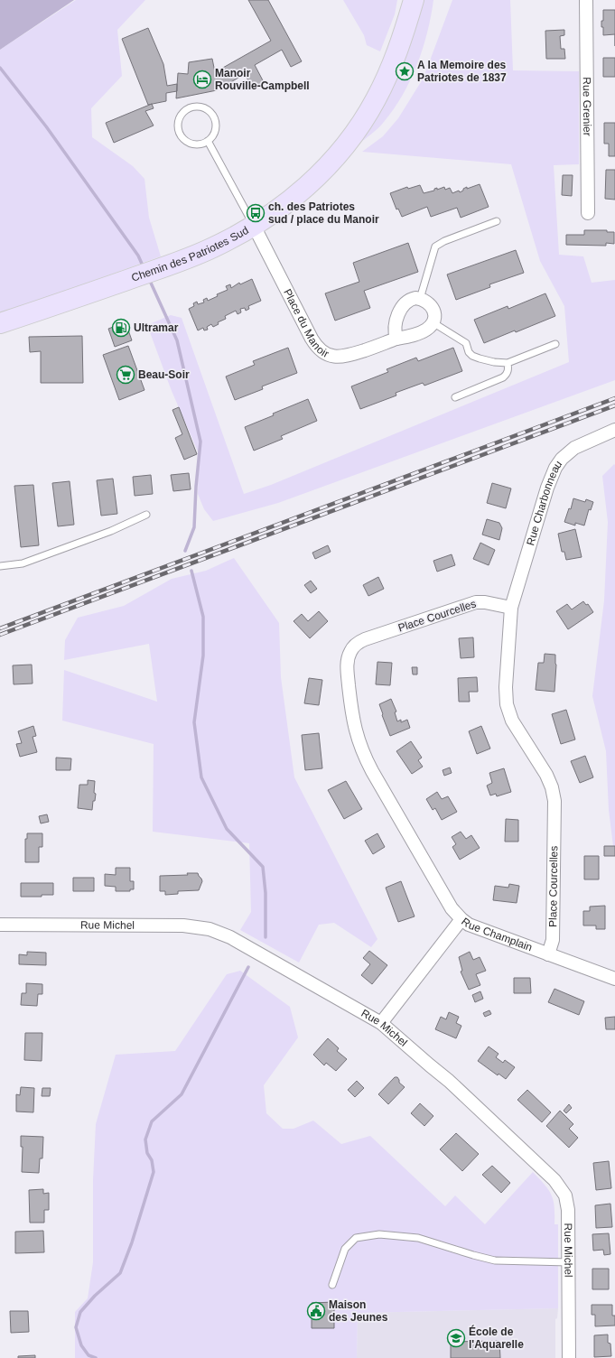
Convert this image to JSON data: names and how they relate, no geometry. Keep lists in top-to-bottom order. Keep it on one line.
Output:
{"streets":{"main road":["Chemin des Patriotes Sud"],"street":["Rue Grenier","Place du Manoir","Rue Charbonneau","Place Courcelles","Rue Michel","Rue Champlain"]},"crossings":[["Chemin des Patriotes Sud","Place du Manoir"],["Rue Charbonneau","Place Courcelles"],["Place Courcelles","Rue Champlain"],["Rue Michel","Rue Champlain"]],"places":{"place":["A la Memoire des Patriotes de 1837"],"hotel":["Manoir Rouville-Campbell"],"bus stop":["ch. des Patriotes sud / place du Manoir"],"fuel station":["Ultramar"],"supermarket":["Beau-Soir"],"public building":["Maison des Jeunes"],"school or university":["École de l'Aquarelle"]}}
